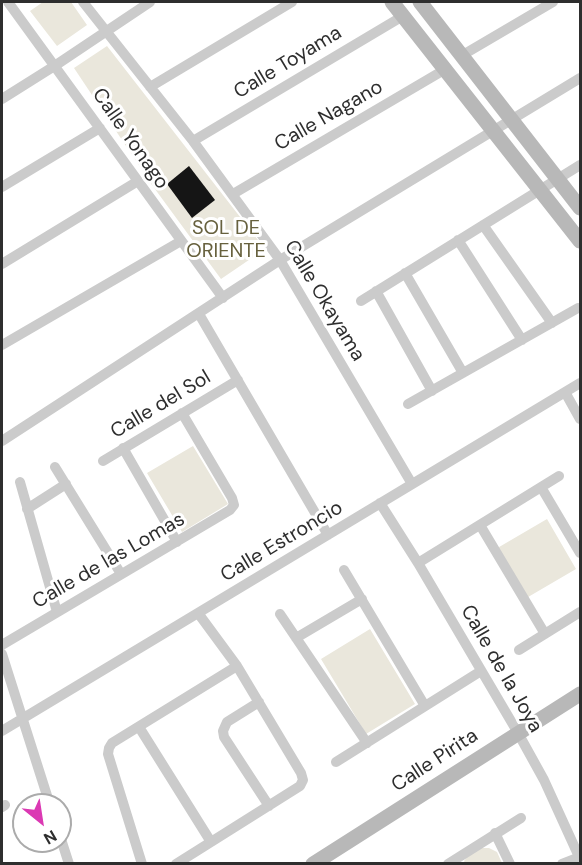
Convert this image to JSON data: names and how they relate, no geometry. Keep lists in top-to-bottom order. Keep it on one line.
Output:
{"streets":{"main road":["Calle Pirita"],"street":["Calle Toyama","Calle Nagano","Calle Yonago","Calle Okayama","Calle del Sol","Calle Estroncio","Calle de las Lomas","Calle de la Joya"]},"crossings":[["Calle Toyama","Calle Okayama"],["Calle Nagano","Calle Okayama"],["Calle Okayama","Calle Estroncio"],["Calle del Sol","Calle de las Lomas"],["Calle Estroncio","Calle de la Joya"],["Calle de la Joya","Calle Pirita"]],"parks":["SOL DE ORIENTE"],"north":"bottom right"}
